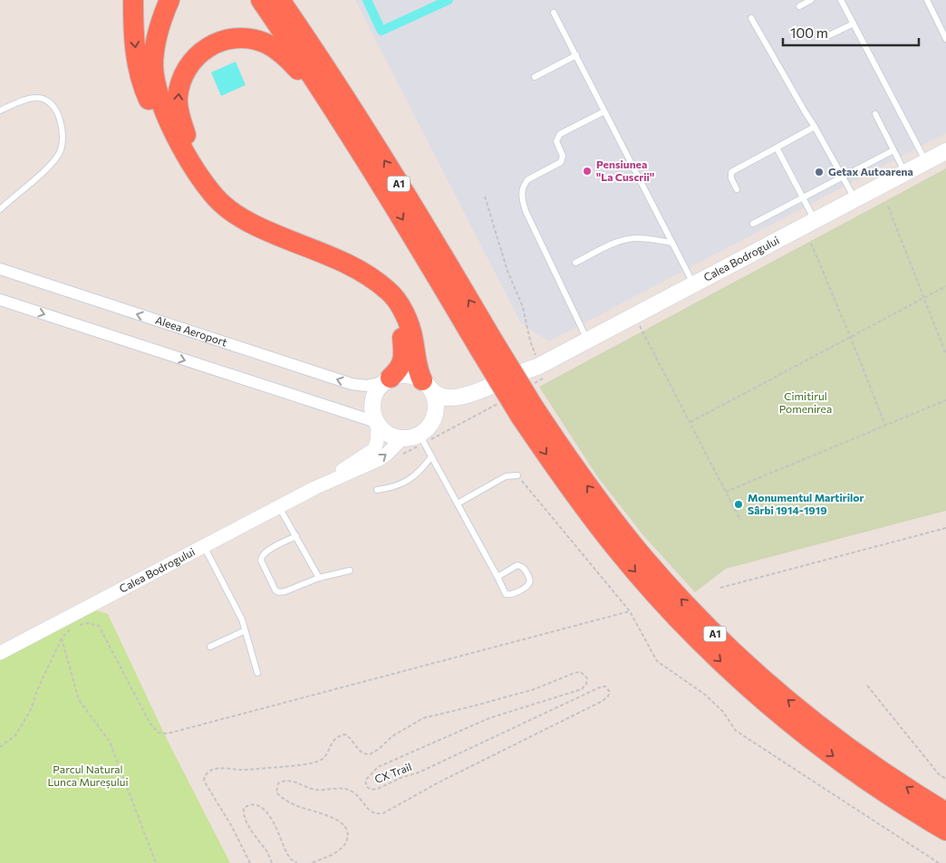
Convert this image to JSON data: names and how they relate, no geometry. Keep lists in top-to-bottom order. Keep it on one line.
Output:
{"streets":{"highway":["A1"],"main road":["Calea Bodrogului"],"street":["Aleea Aeroport"],"path":["CX Trail"]},"crossings":[["Calea Bodrogului","Aleea Aeroport"]],"parks":["Cimitirul Pomenirea","Parcul Natural Lunca Mureșului"],"places":["Pensiunea \"La Cuscrii\"","Getax Autoarena","Monumentul Martirilor Sârbi 1914-1919"],"scale_bar":"100 m"}
